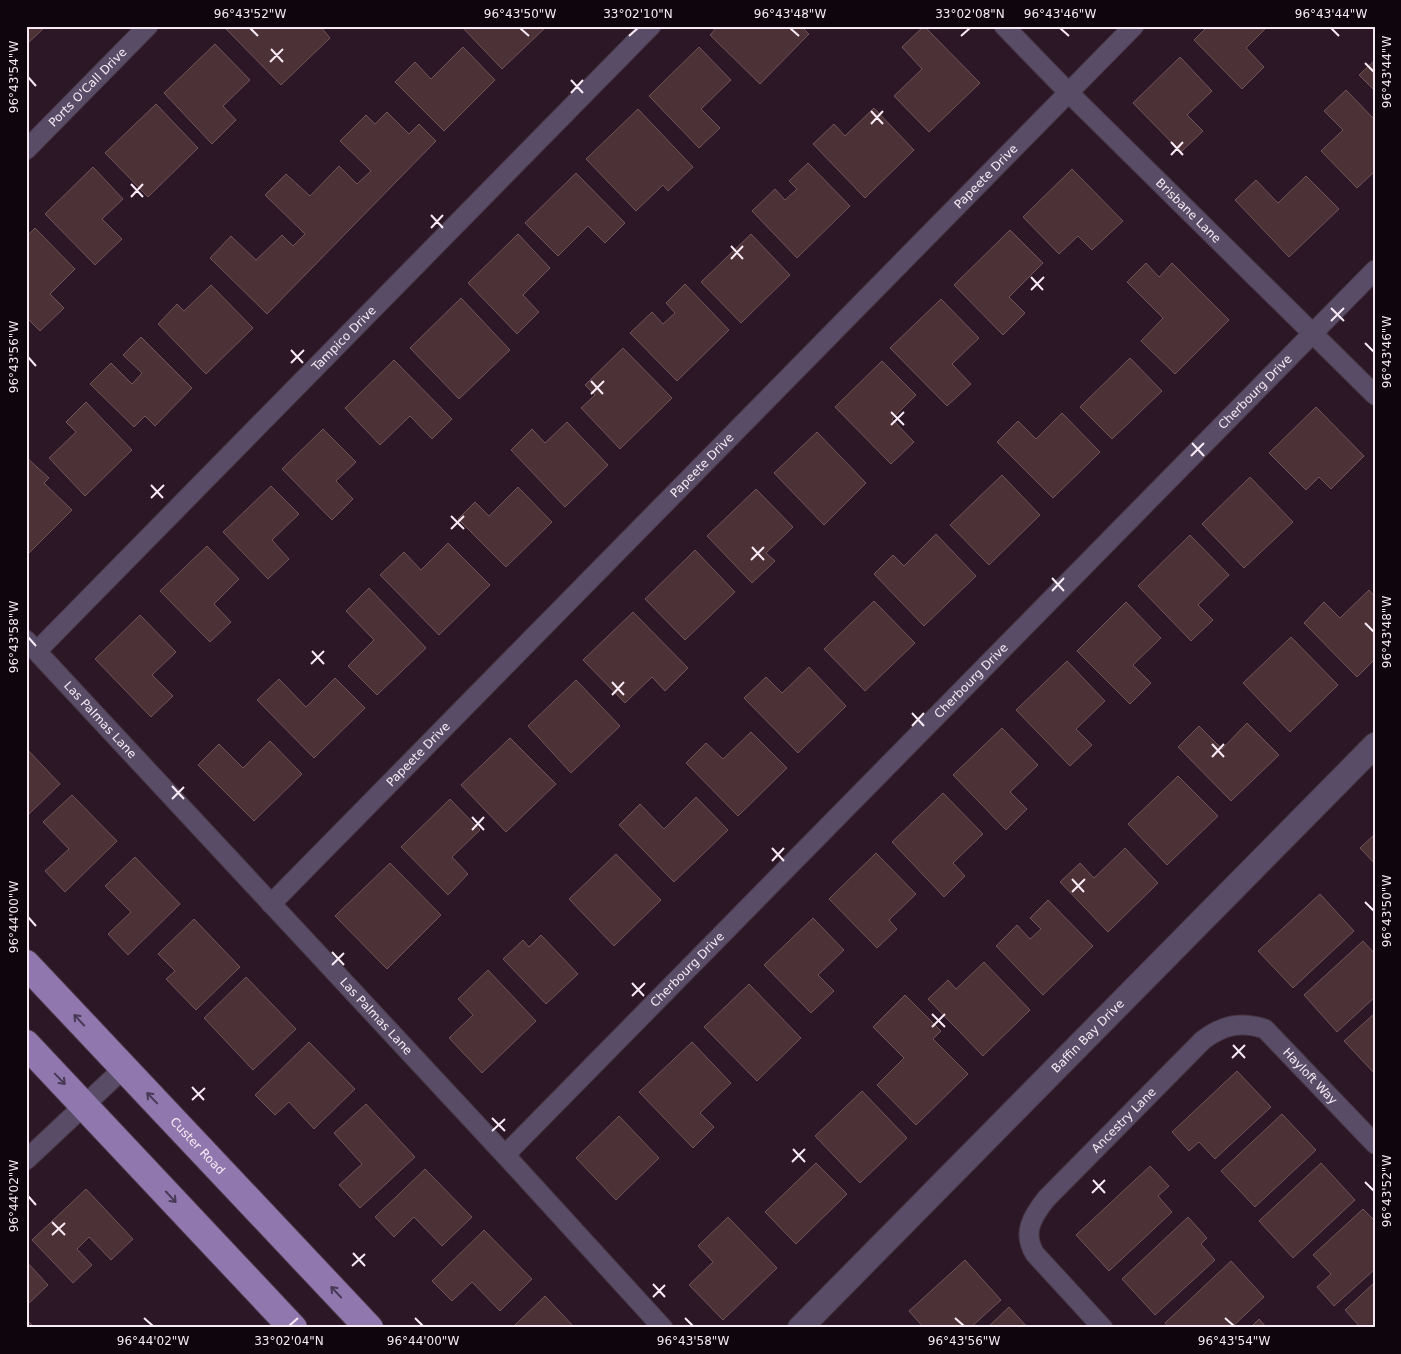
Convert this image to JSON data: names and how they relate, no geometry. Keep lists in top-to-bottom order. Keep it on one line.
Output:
{"streets":{"main road":["Custer Road"],"street":["Ports O'Call Drive","Papeete Drive","Brisbane Lane","Tampico Drive","Cherbourg Drive","Las Palmas Lane","Baffin Bay Drive","Hayloft Way","Ancestry Lane"]},"crossings":[["Papeete Drive","Brisbane Lane"],["Papeete Drive","Las Palmas Lane"],["Brisbane Lane","Cherbourg Drive"],["Tampico Drive","Las Palmas Lane"],["Cherbourg Drive","Las Palmas Lane"],["Hayloft Way","Ancestry Lane"]],"coordinates":["96°43'52\"W","96°43'50\"W","33°02'10\"N","96°43'48\"W","33°02'08\"N","96°43'46\"W","96°43'44\"W","96°43'54\"W","96°43'56\"W","96°43'58\"W","96°44'00\"W","96°44'02\"W","33°02'04\"N"]}
